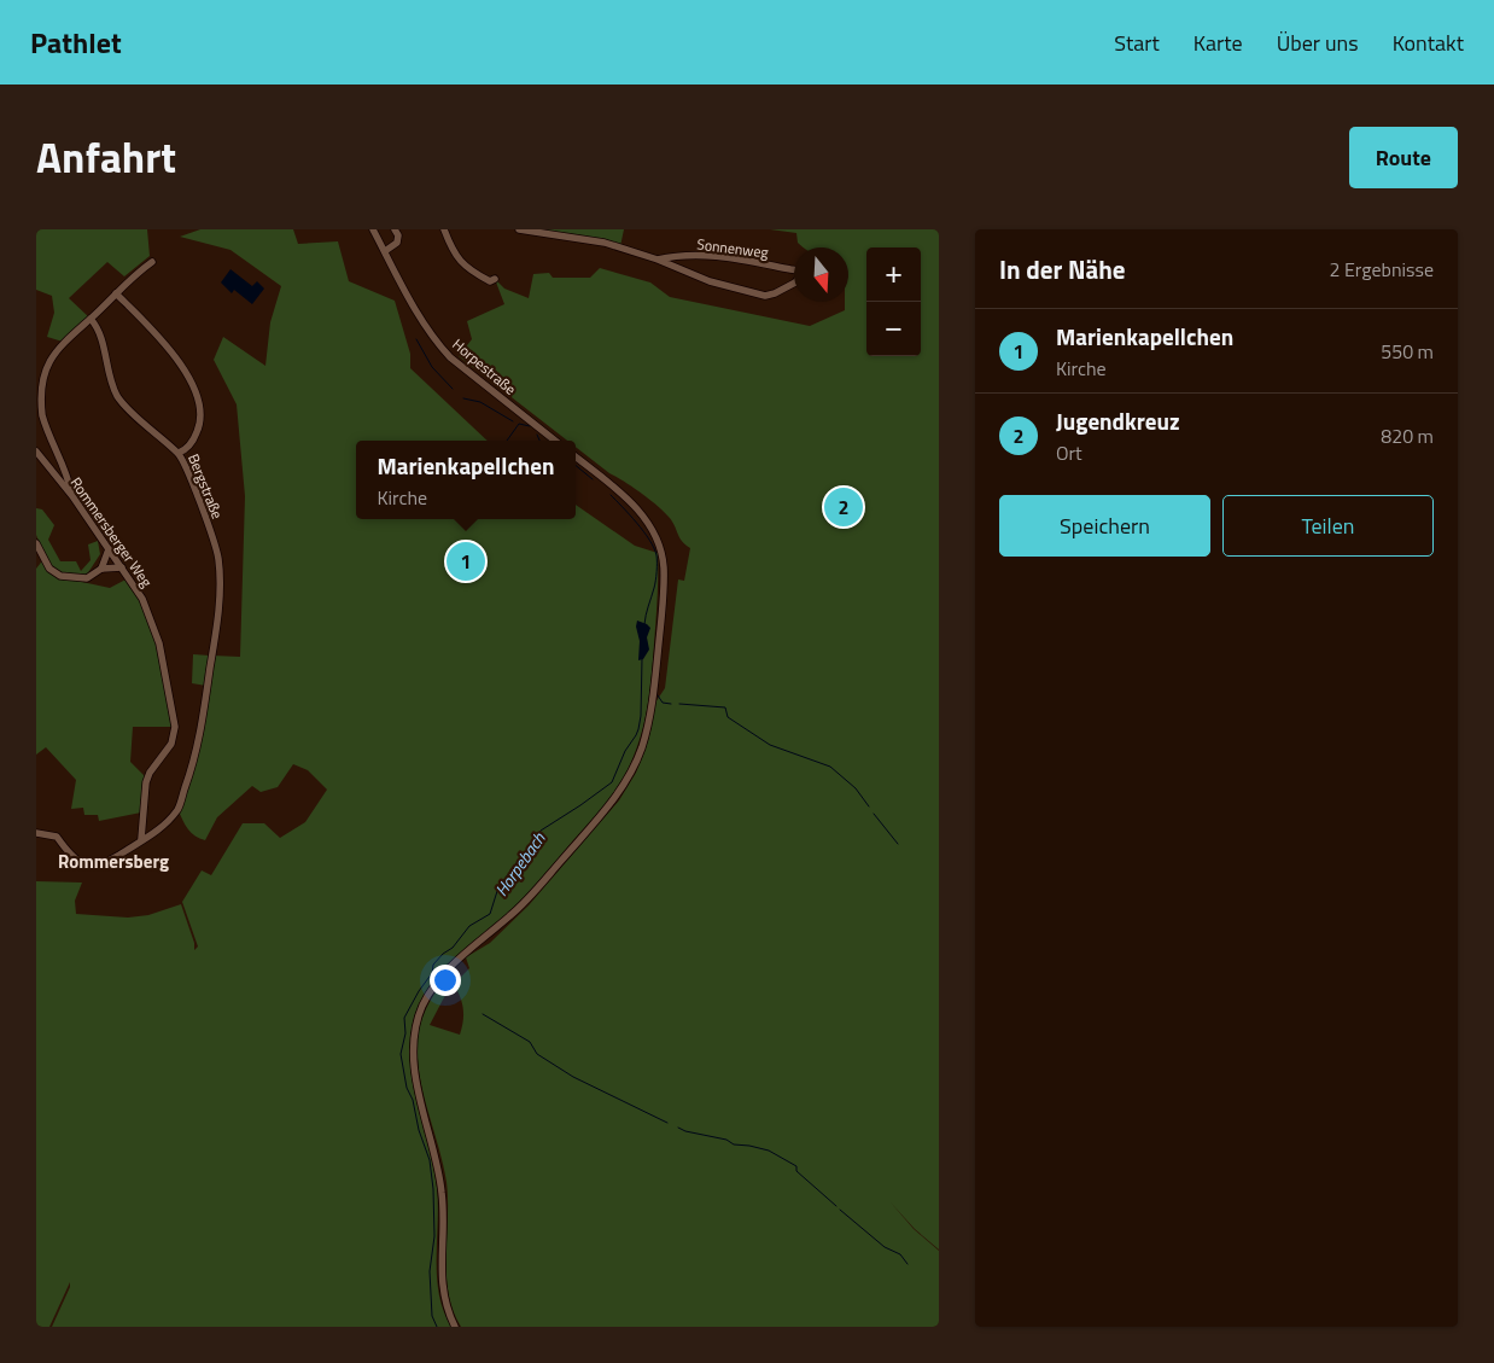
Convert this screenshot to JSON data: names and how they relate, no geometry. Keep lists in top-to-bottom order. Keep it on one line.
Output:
{"streets":{"street":["Sonnenweg","Horpestraße","Bergstraße","Rommersberger Weg"]},"crossings":[["Bergstraße","Rommersberger Weg"]],"districts":["Rommersberg"],"water":["Horpebach"],"north":"bottom","page":{"header":"Pathlet","nav":["Start","Karte","Über uns","Kontakt"],"title":"Anfahrt","buttons":["Route",["Speichern","Teilen"]],"heading":["In der Nähe","2 Ergebnisse"],"map_buttons":["+","−"],"list":[{"mark":"1","name":"Marienkapellchen","note":"Kirche","value":"550 m"},{"mark":"2","name":"Jugendkreuz","note":"Ort","value":"820 m"}],"popup":["Marienkapellchen","Kirche"],"pins":["2","1"]}}
